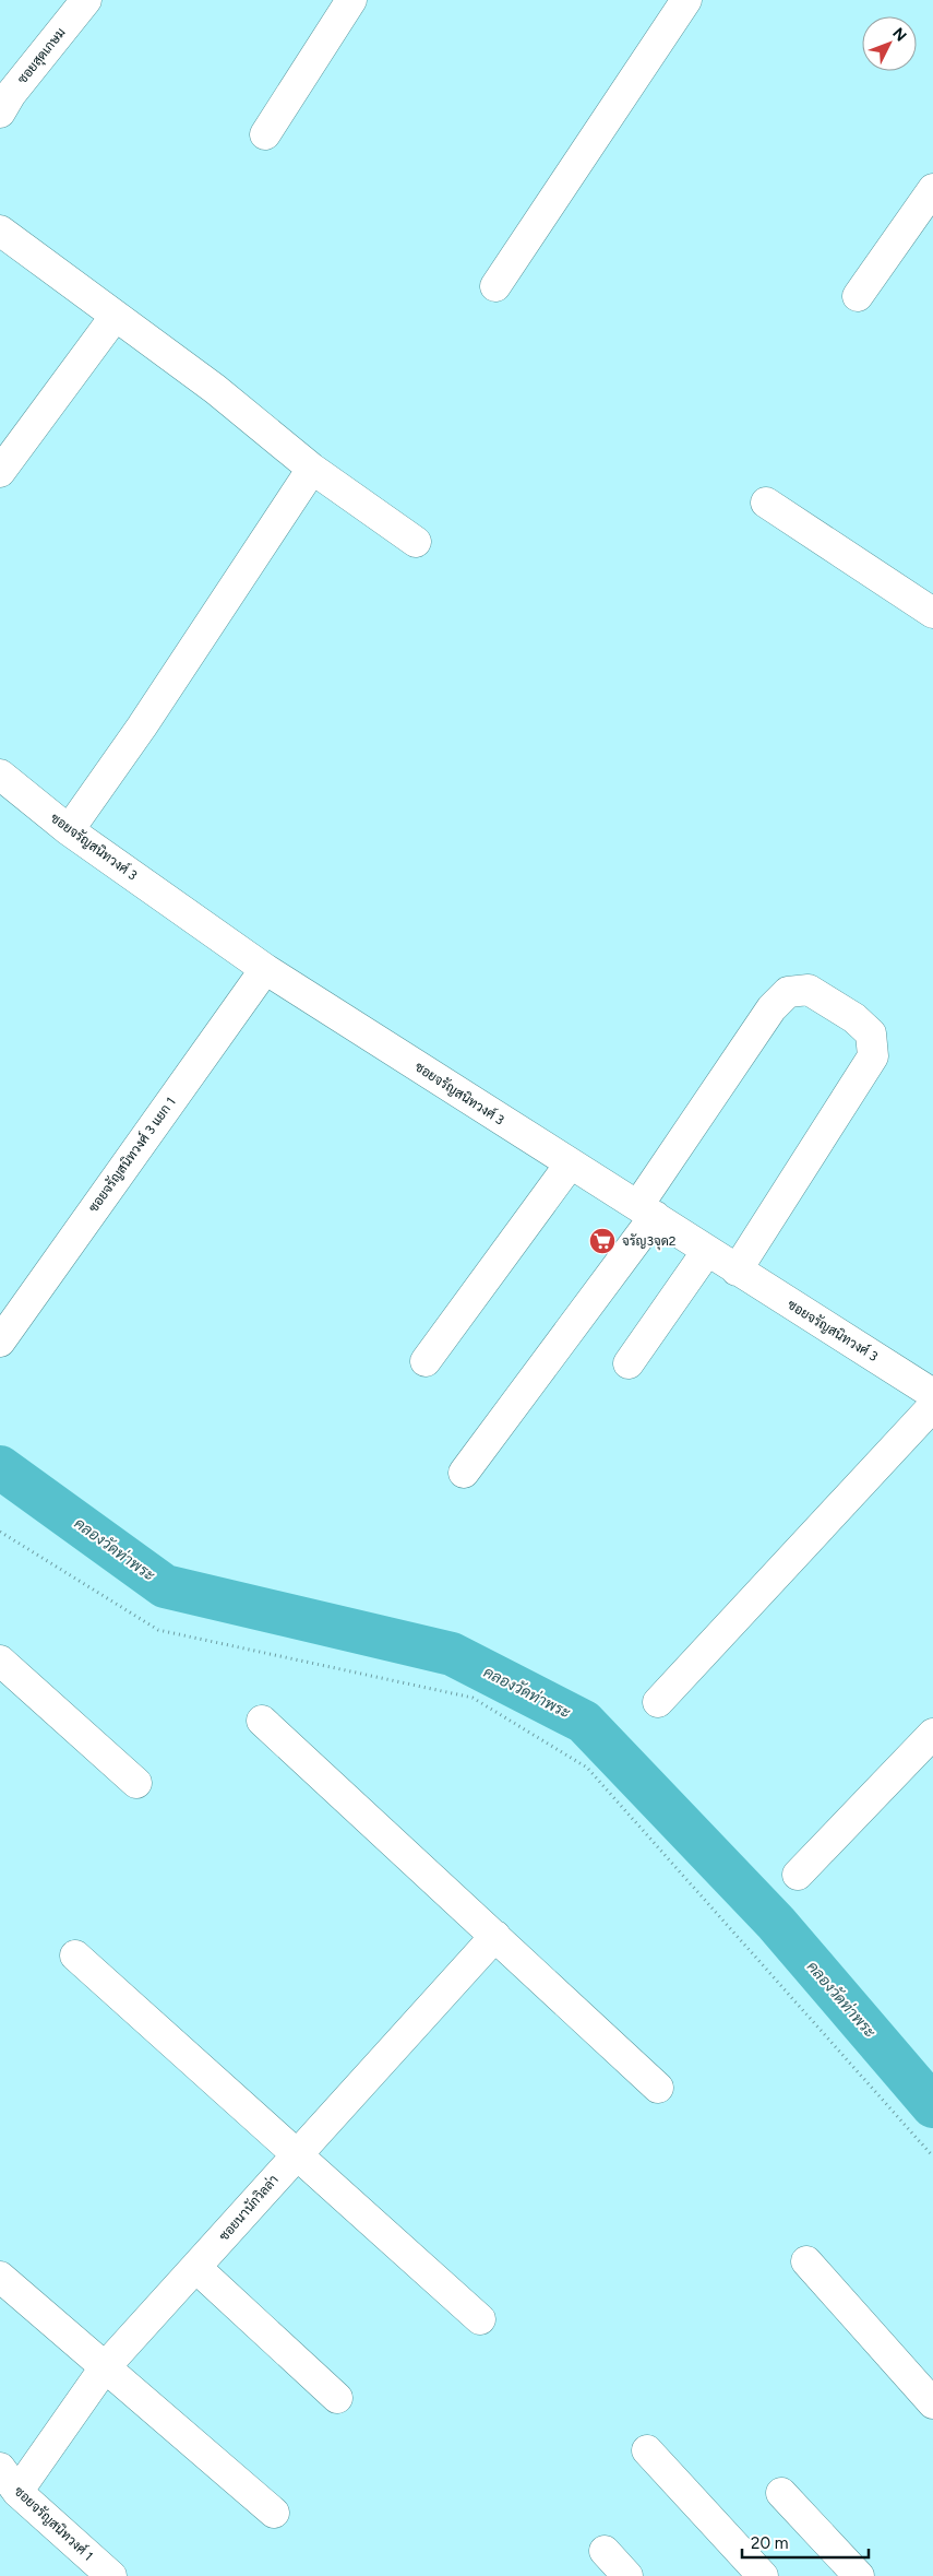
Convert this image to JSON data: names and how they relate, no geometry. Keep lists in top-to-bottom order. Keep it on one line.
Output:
{"streets":{"street":["ซอยสุดเกษม","ซอยจรัญสนิทวงศ์ 3","ซอยจรัญสนิทวงศ์ 3 แยก 1","ซอยนานักวิลล่า","ซอยจรัญสนิทวงศ์ 1"]},"crossings":[["ซอยจรัญสนิทวงศ์ 3","ซอยจรัญสนิทวงศ์ 3 แยก 1"],["ซอยนานักวิลล่า","ซอยจรัญสนิทวงศ์ 1"]],"water":["คลองวัดท่าพระ"],"places":{"supermarket":["จรัญ3จุด2"]},"scale_bar":"20 m","north":"top right"}
